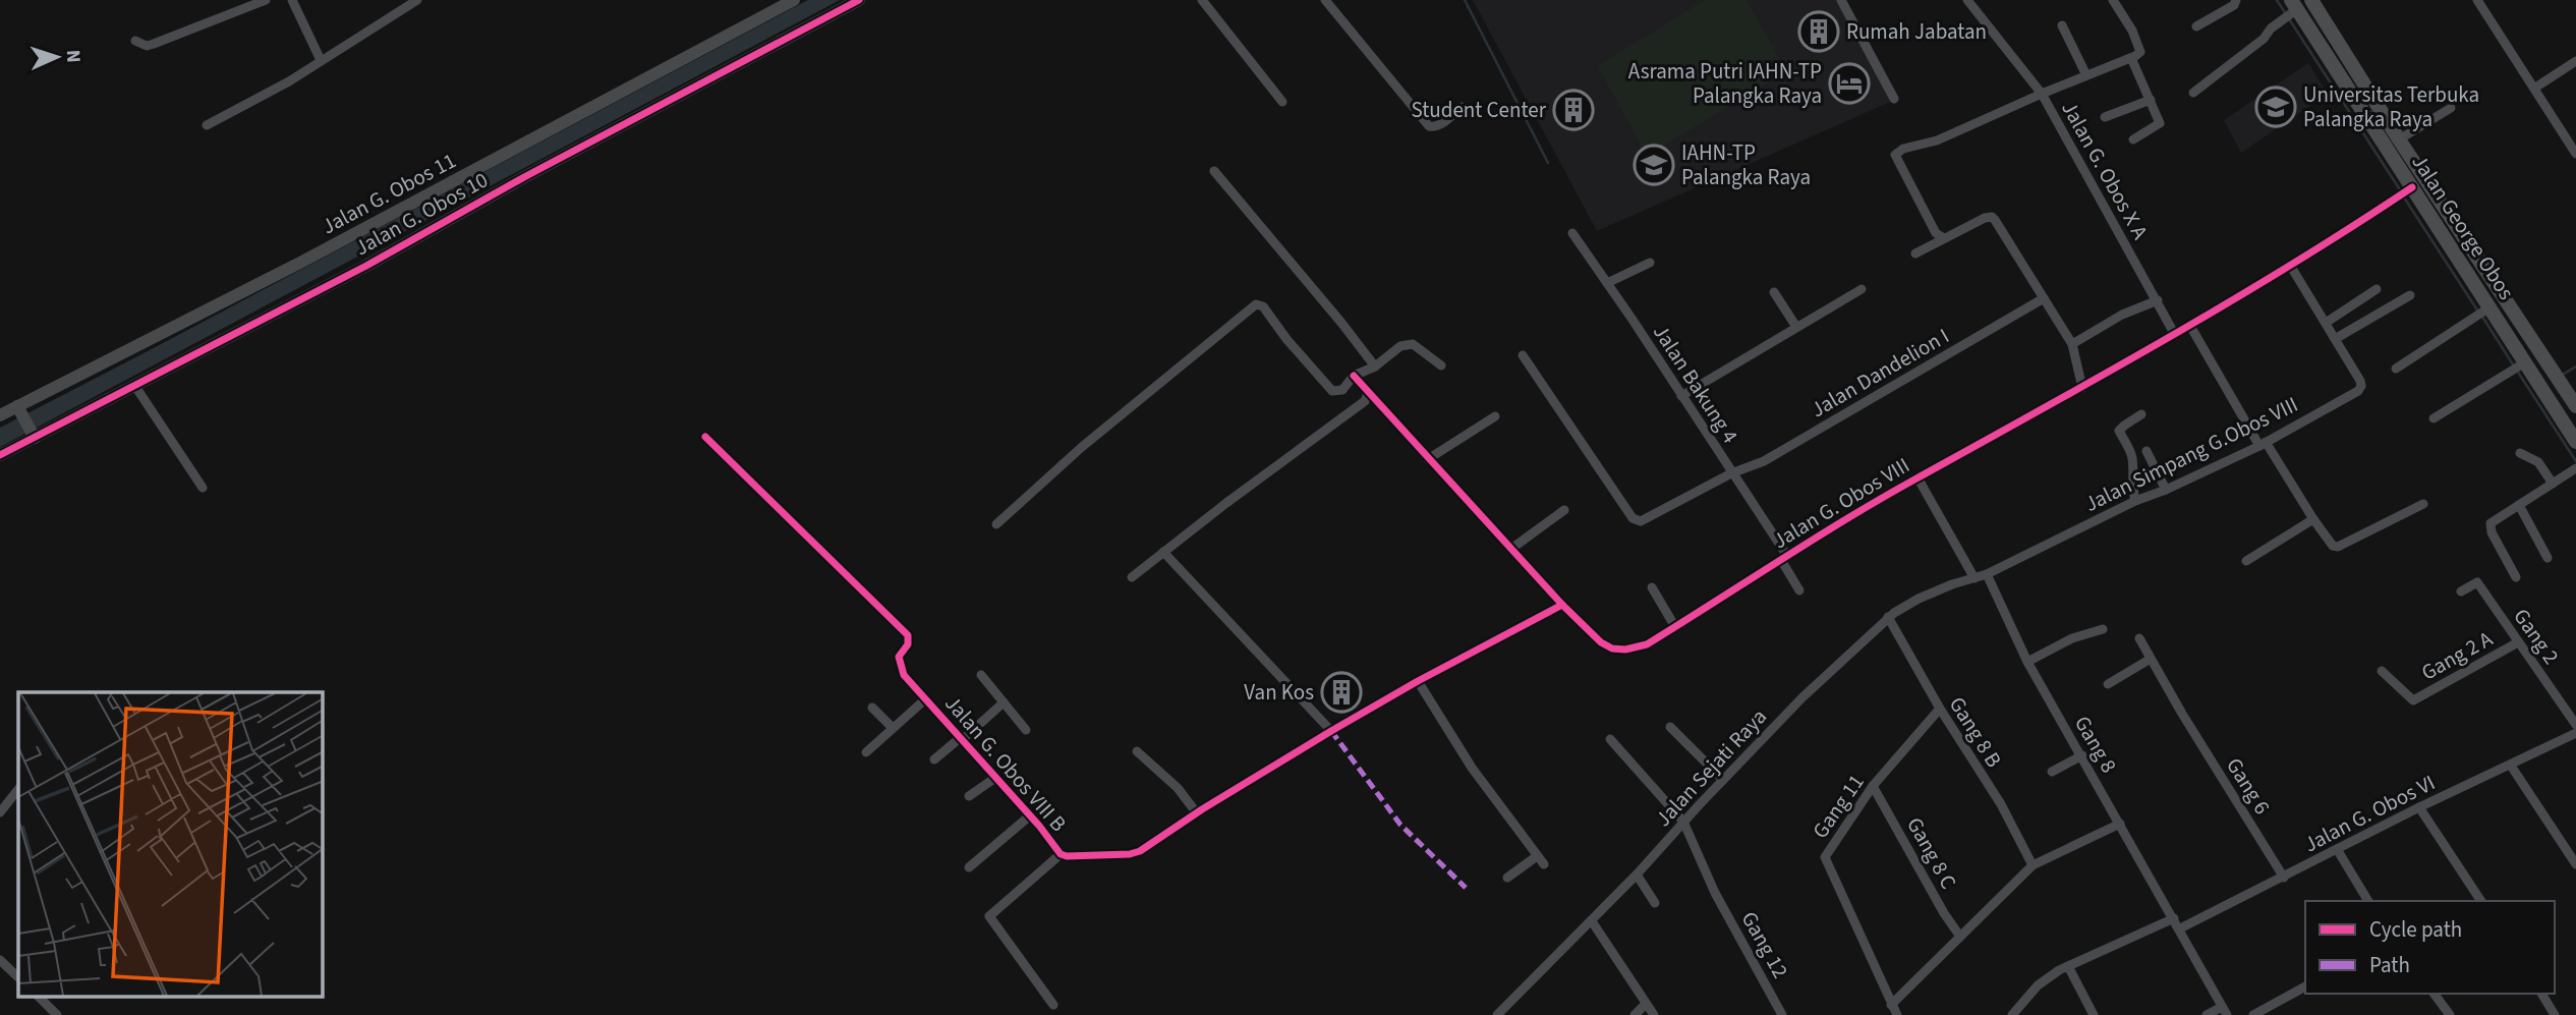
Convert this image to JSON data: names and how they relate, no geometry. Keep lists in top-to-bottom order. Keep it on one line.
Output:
{"streets":{"main road":["Jalan George Obos"],"street":["Jalan G. Obos X A","Jalan G. Obos 11","Jalan G. Obos 10","Jalan Dandelion I","Jalan Bakung 4","Jalan Simpang G.Obos VIII","Jalan G. Obos VIII","Gang 2","Gang 2 A","Gang 8 B","Gang 8","Jalan G. Obos VIII B","Jalan Sejati Raya","Gang 6","Gang 11","Jalan G. Obos VI","Gang 8 C","Gang 12"]},"crossings":[["Jalan G. Obos X A","Jalan G. Obos VIII"],["Jalan George Obos","Jalan G. Obos VIII"],["Jalan Dandelion I","Jalan Bakung 4"],["Jalan Bakung 4","Jalan G. Obos VIII"],["Jalan Simpang G.Obos VIII","Jalan G. Obos VIII"],["Jalan Simpang G.Obos VIII","Gang 8"],["Jalan Simpang G.Obos VIII","Jalan Sejati Raya"],["Jalan G. Obos VIII","Jalan G. Obos VIII B"],["Gang 2","Gang 2 A"],["Gang 8 B","Jalan Sejati Raya"],["Gang 8 B","Gang 11"],["Gang 8","Jalan G. Obos VI"],["Jalan Sejati Raya","Gang 12"],["Gang 6","Jalan G. Obos VI"],["Gang 11","Gang 8 C"]],"places":{"building":["Rumah Jabatan","Student Center","Van Kos"],"hotel":["Asrama Putri IAHN-TP Palangka Raya"],"school or university":["Universitas Terbuka Palangka Raya","IAHN-TP Palangka Raya"]},"legend":["Cycle path","Path"],"north":"right"}
